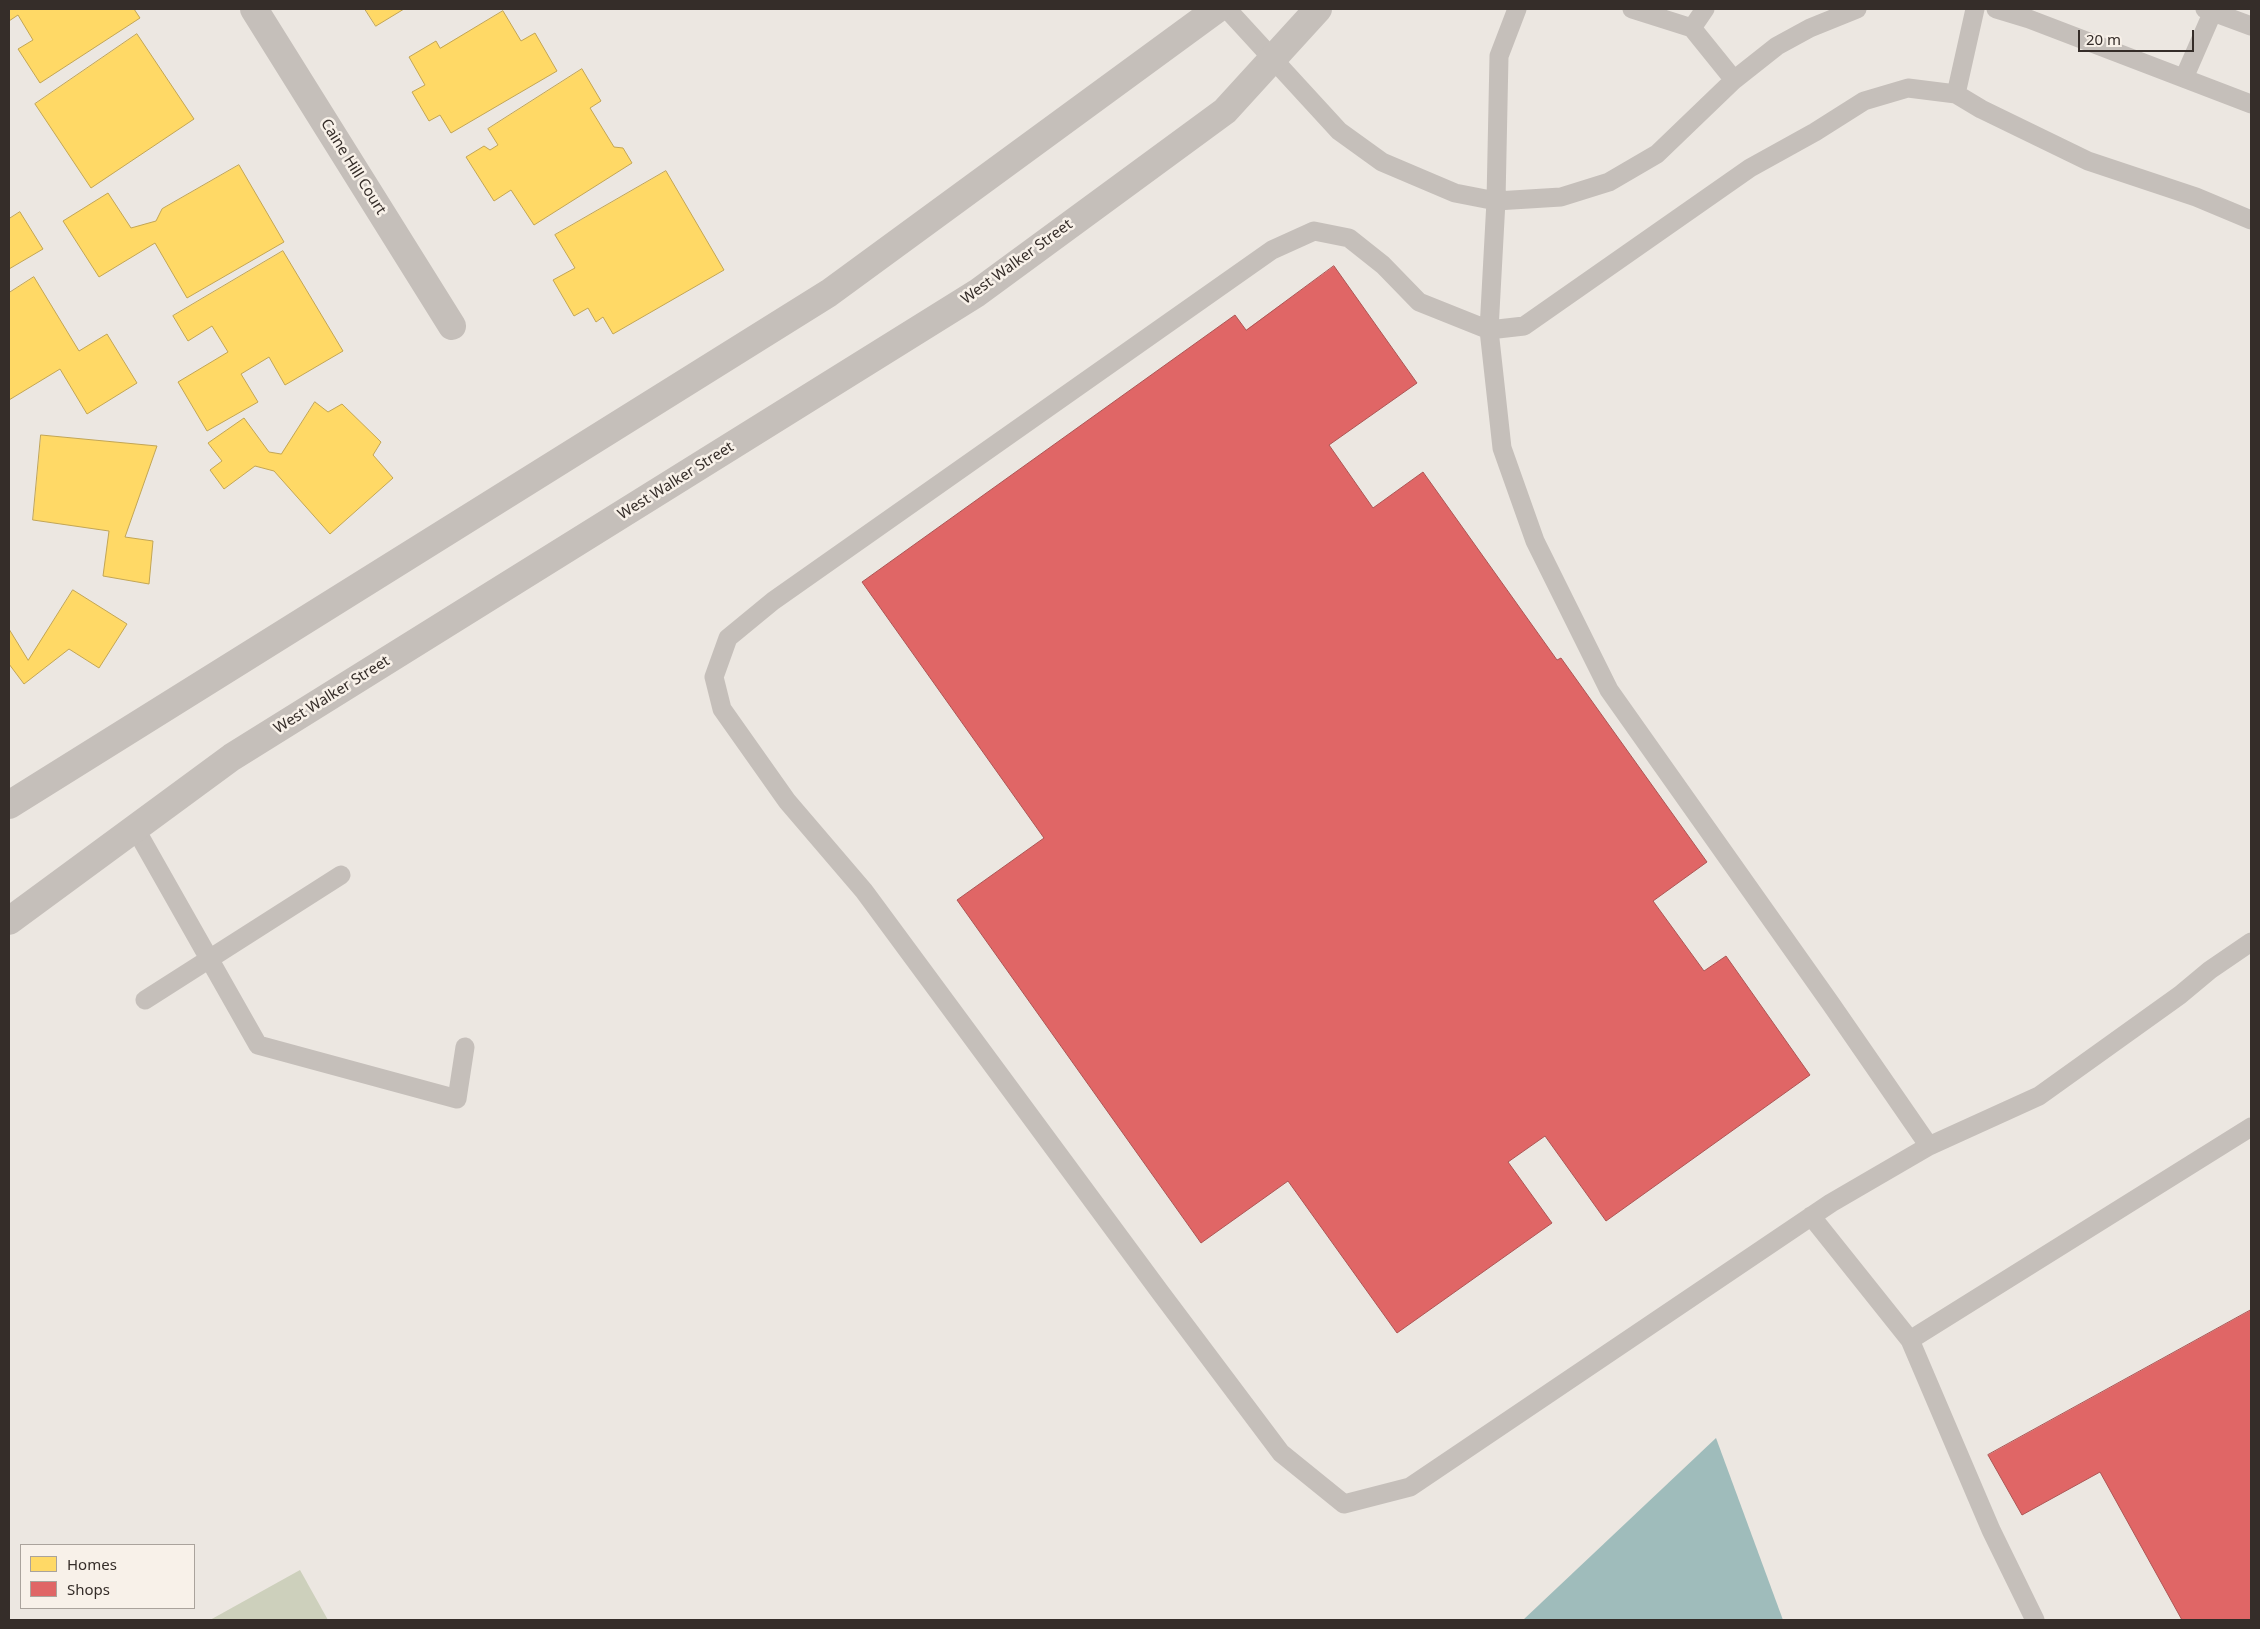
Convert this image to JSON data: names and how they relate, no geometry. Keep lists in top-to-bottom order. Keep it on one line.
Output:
{"streets":{"street":["Caine Hill Court","West Walker Street"]},"legend":["Homes","Shops"],"scale_bar":"20 m"}
